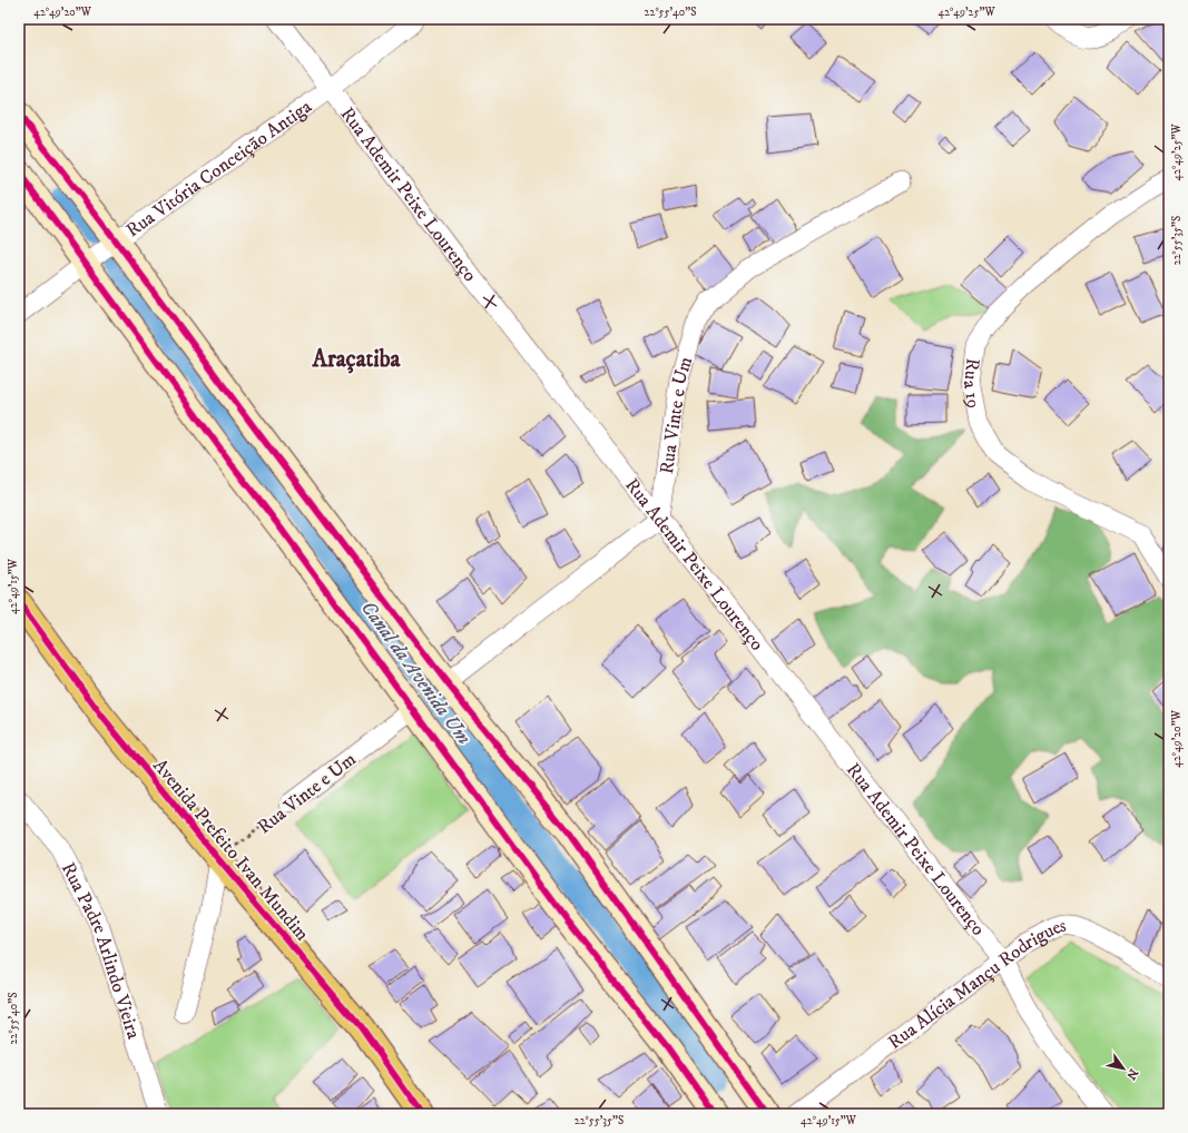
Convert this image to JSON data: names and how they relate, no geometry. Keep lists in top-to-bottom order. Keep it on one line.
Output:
{"streets":{"main road":["Avenida Prefeito Ivan Mundim"],"street":["Rua Vitória Conceição Antiga","Rua Ademir Peixe Lourenço","Rua 19","Rua Vinte e Um","Rua Padre Arlindo Vieira","Rua Alícia Mançu Rodrigues"]},"crossings":[["Rua Vitória Conceição Antiga","Rua Ademir Peixe Lourenço"],["Rua Ademir Peixe Lourenço","Rua Vinte e Um"],["Rua Ademir Peixe Lourenço","Rua Alícia Mançu Rodrigues"],["Rua Vinte e Um","Avenida Prefeito Ivan Mundim"]],"districts":["Araçatiba"],"water":["Canal da Avenida Um"],"north":"bottom right","coordinates":["42°49'20\"W","22°55'40\"S","42°49'25\"W","22°55'35\"S","42°49'15\"W"]}
